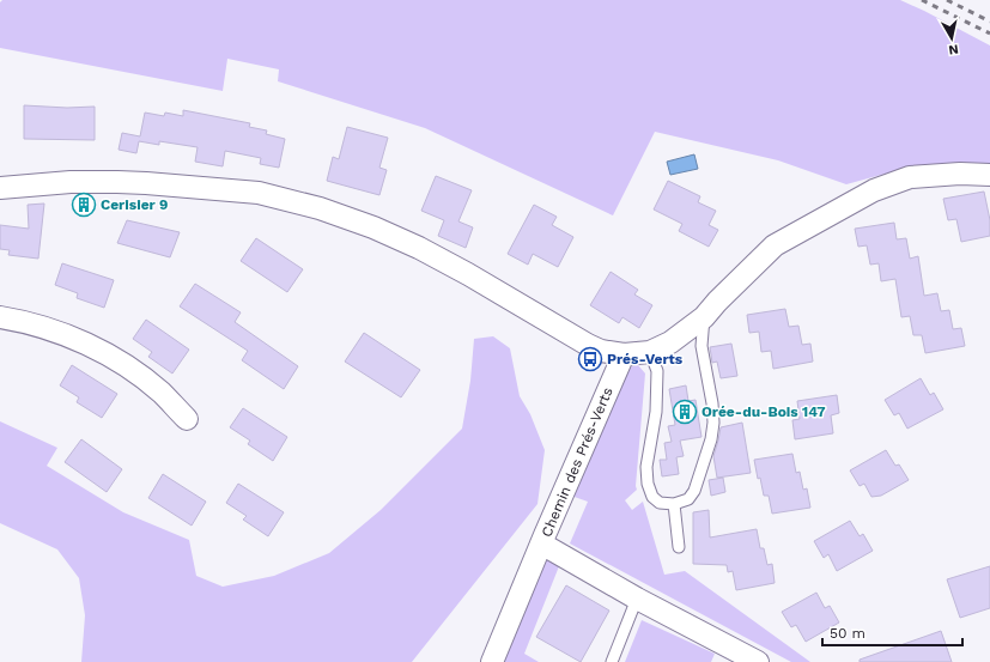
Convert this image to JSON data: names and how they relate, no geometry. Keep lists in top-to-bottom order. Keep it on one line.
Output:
{"streets":{"street":["Chemin des Prés-Verts"]},"places":{"building":["Cerisier 9","Orée-du-Bois 147"],"bus stop":["Prés-Verts"]},"scale_bar":"50 m","north":"bottom"}
